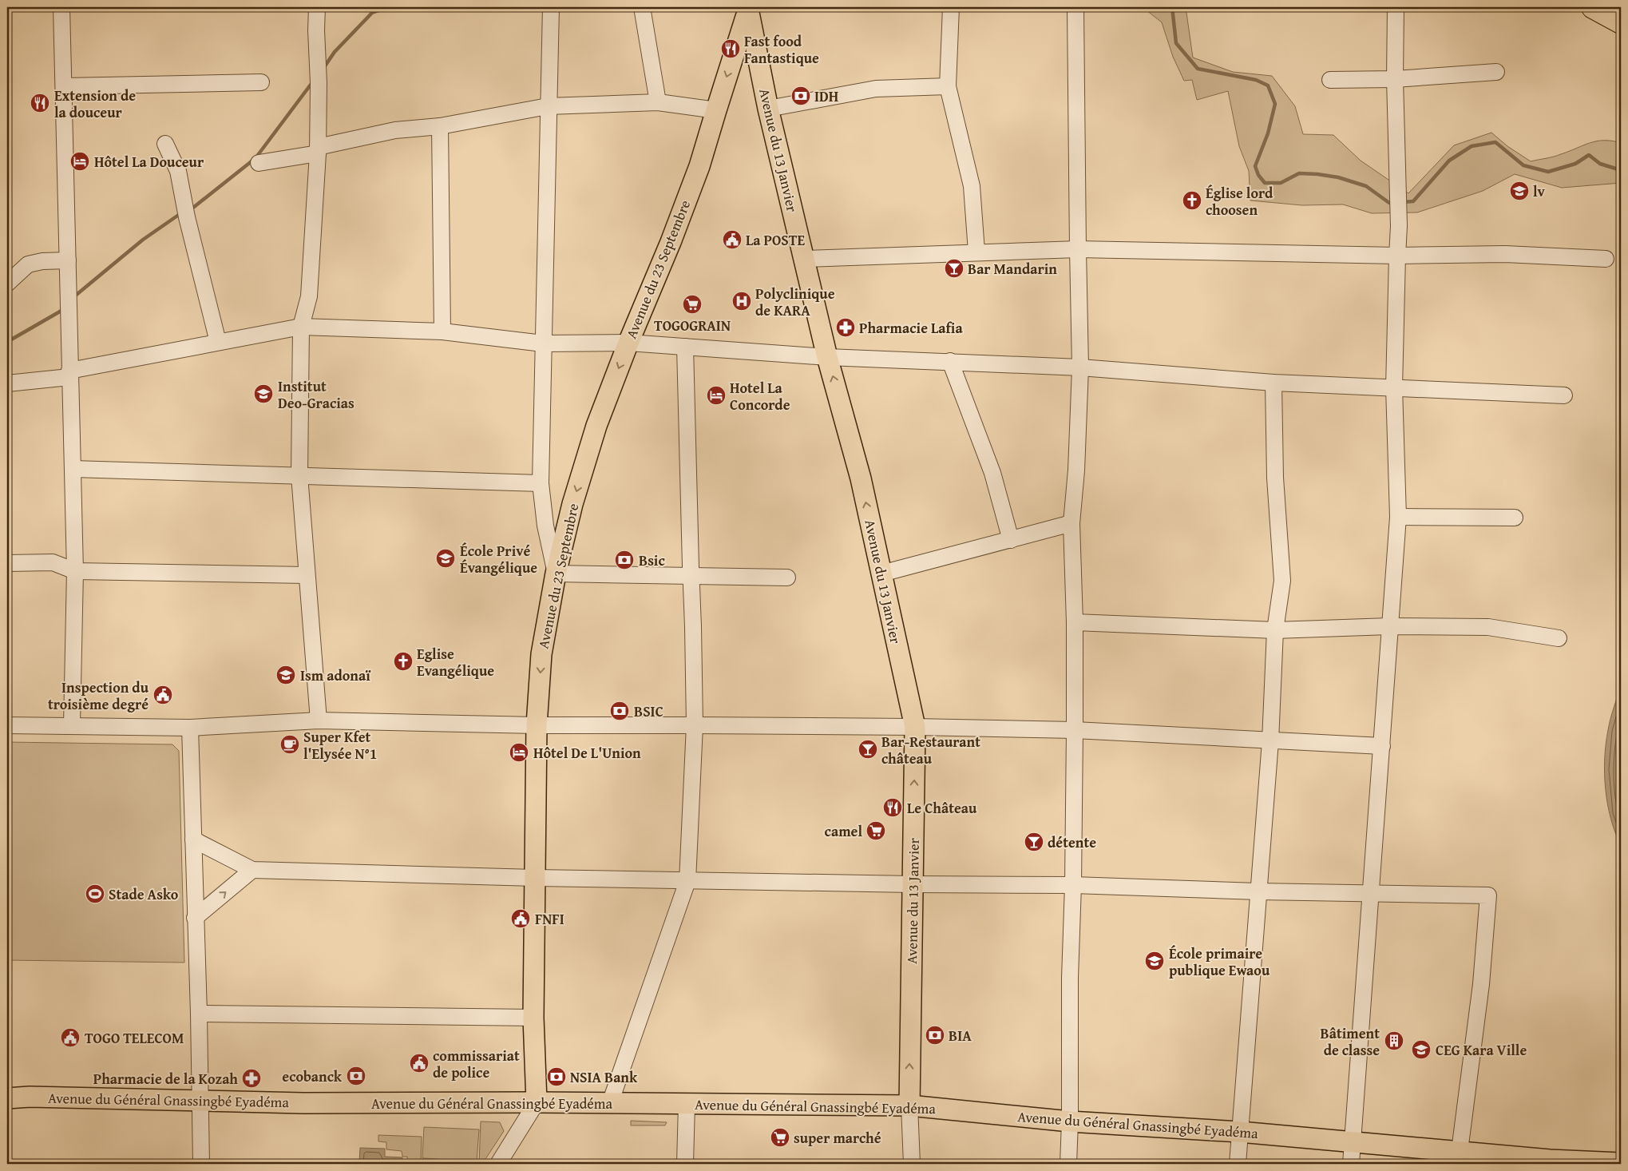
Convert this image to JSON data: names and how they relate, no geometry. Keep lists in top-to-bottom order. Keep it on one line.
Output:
{"streets":{"main road":["Avenue du 13 Janvier","Avenue du 23 Septembre","Avenue du Général Gnassingbé Eyadéma"]},"crossings":[["Avenue du 13 Janvier","Avenue du 23 Septembre"],["Avenue du 13 Janvier","Avenue du Général Gnassingbé Eyadéma"],["Avenue du 23 Septembre","Avenue du Général Gnassingbé Eyadéma"]],"one_way":["Avenue du 13 Janvier","Avenue du 23 Septembre"],"places":{"restaurant":["Fast food Fantastique","Extension de la douceur","Le Château"],"bank":["IDH","Bsic","BSIC","BIA","ecobanck","NSIA Bank"],"hotel":["Hôtel La Douceur","Hotel La Concorde","Hôtel De L'Union"],"school or university":["lv","Institut Deo-Gracias","École Privé Évangélique","Ism adonaï","École primaire publique Ewaou","CEG Kara Ville"],"church":["Église lord choosen","Eglise Evangélique"],"public building":["La POSTE","Inspection du troisième degré","FNFI","TOGO TELECOM","commissariat de police"],"bar":["Bar Mandarin","Bar-Restaurant château","détente"],"hospital":["Polyclinique de KARA"],"supermarket":["TOGOGRAIN","camel","super marché"],"pharmacy":["Pharmacie Lafia","Pharmacie de la Kozah"],"cafe":["Super Kfet l'Elysée N°1"],"sports":["Stade Asko"],"building":["Bâtiment de classe"]}}
